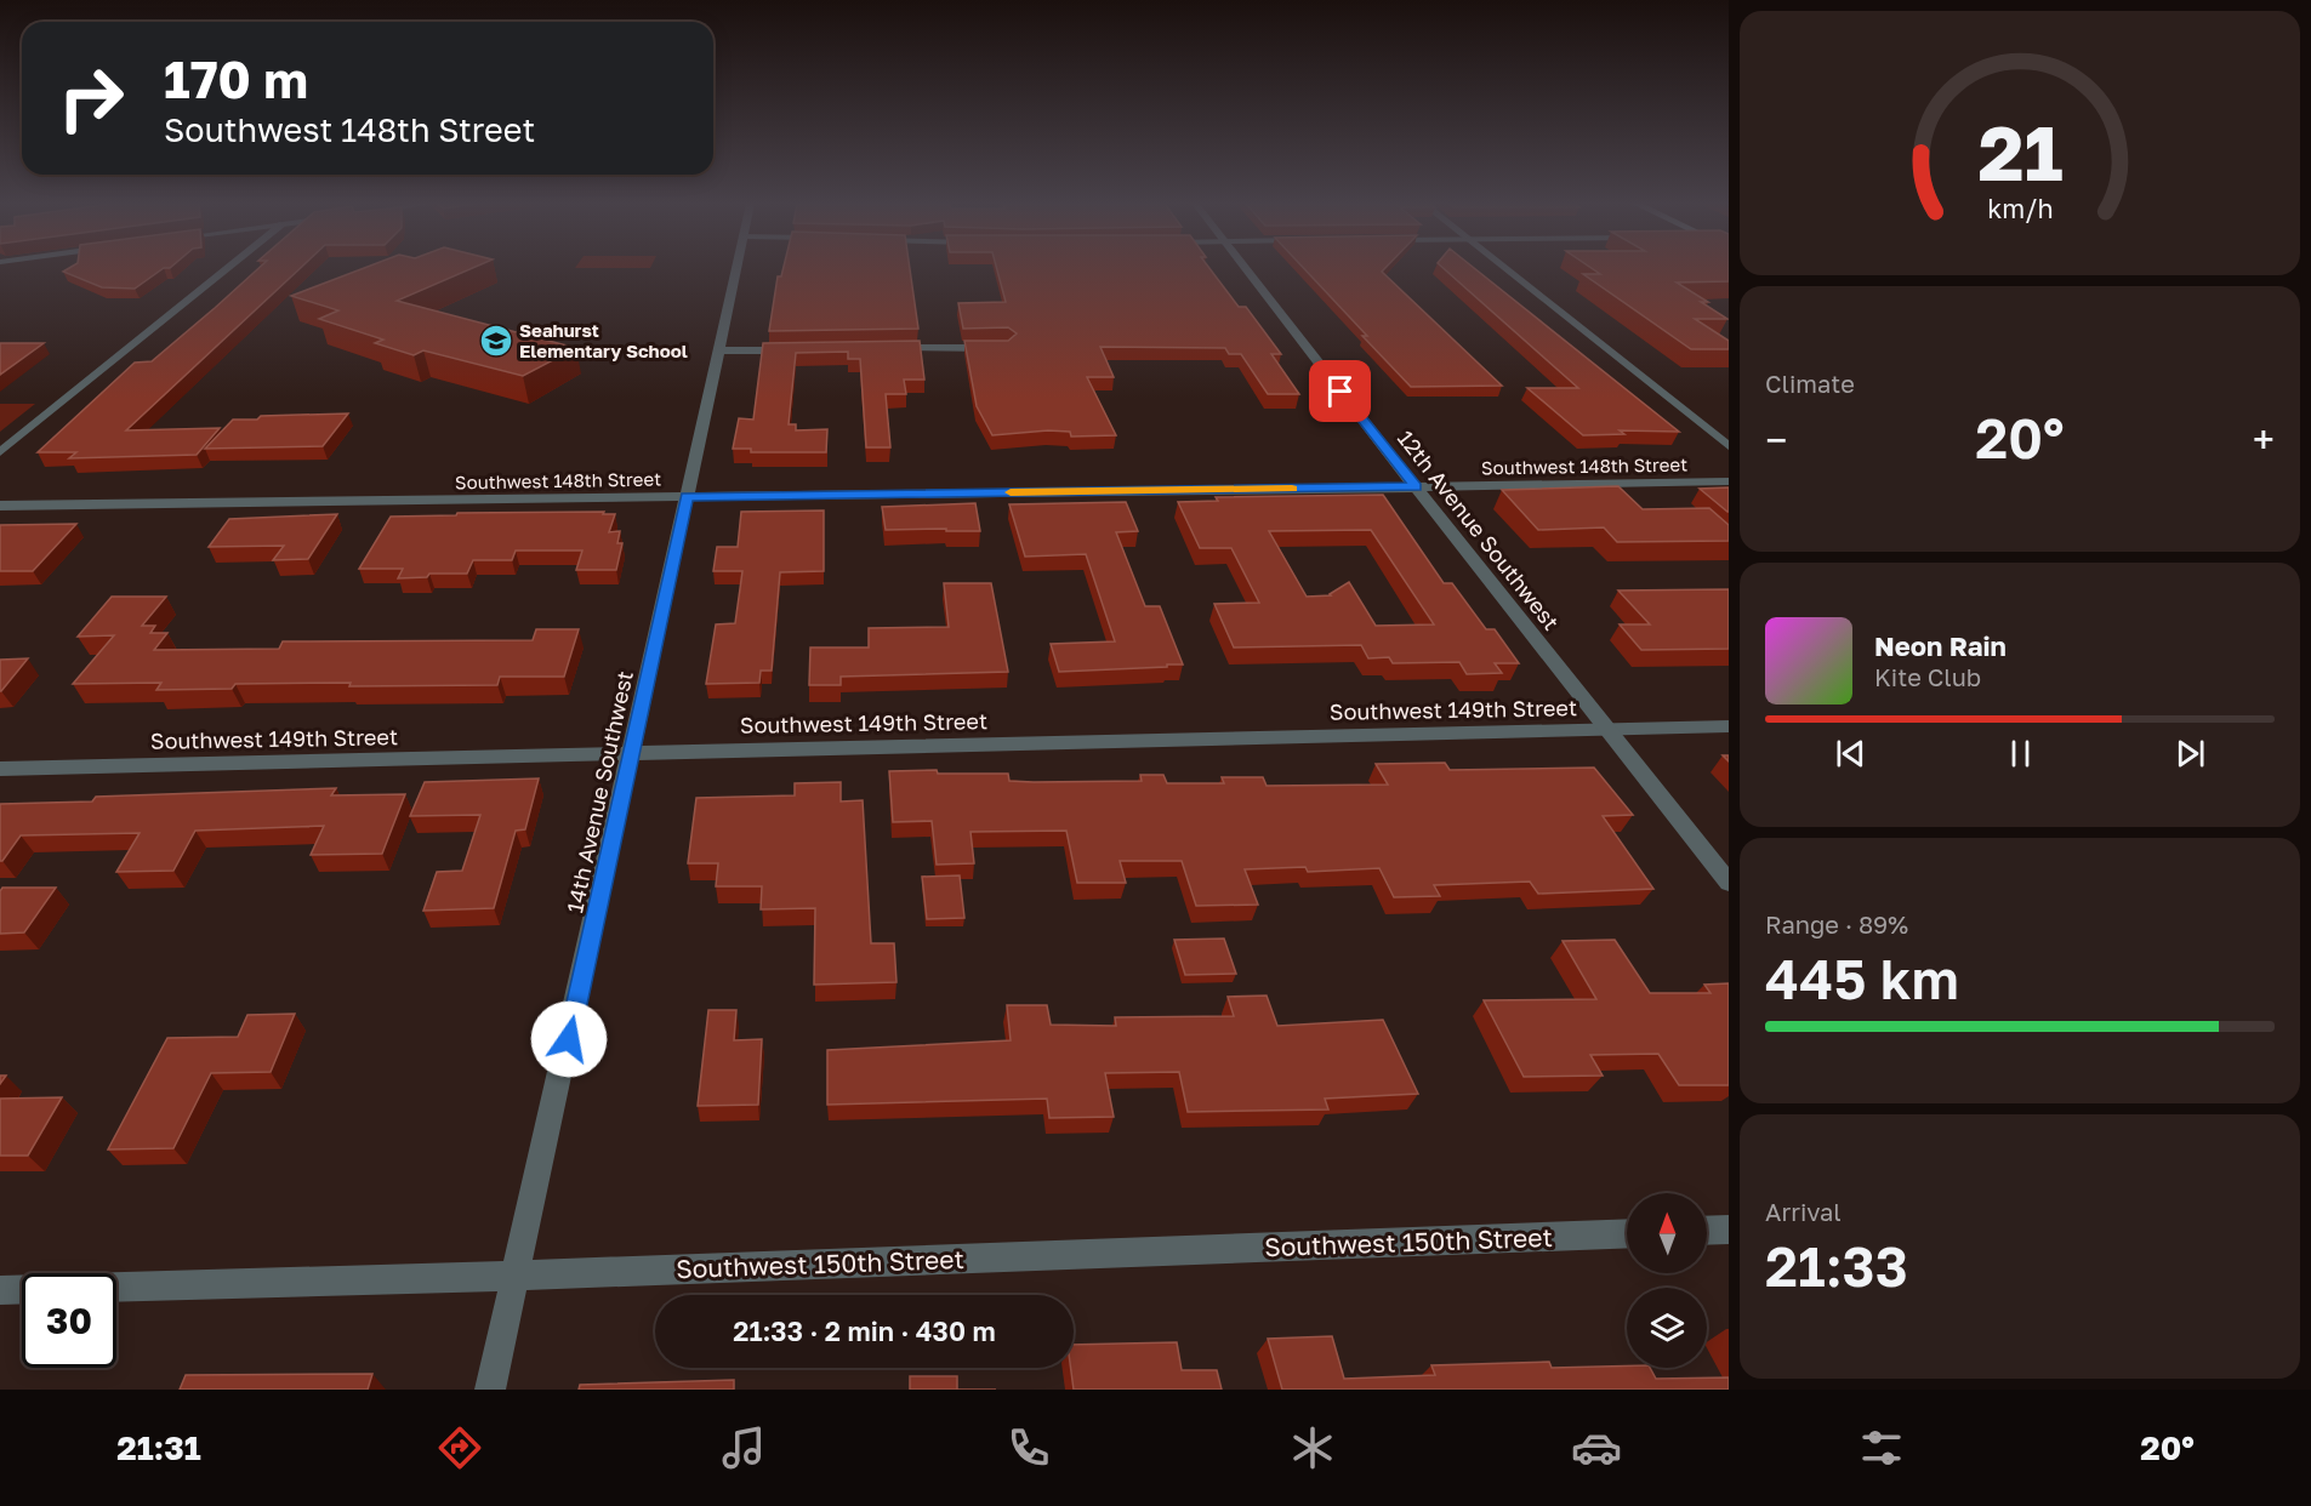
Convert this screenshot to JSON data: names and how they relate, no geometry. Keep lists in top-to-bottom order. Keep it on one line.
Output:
{"streets":{"street":["Southwest 148th Street","12th Avenue Southwest","Southwest 149th Street","14th Avenue Southwest","Southwest 150th Street"]},"crossings":[["Southwest 148th Street","12th Avenue Southwest"],["Southwest 148th Street","14th Avenue Southwest"],["12th Avenue Southwest","Southwest 149th Street"],["Southwest 149th Street","14th Avenue Southwest"],["14th Avenue Southwest","Southwest 150th Street"]],"places":{"school or university":["Seahurst Elementary School"]},"north":"top","page":{"turn":["170 m","Southwest 148th Street"],"tile":["Climate",["Range · 89%","445 km"],["Arrival","21:33"]],"heat":["−","20°","+"],"song":["Neon Rain","Kite Club"],"limit":"30","trip":"21:33 · 2 min · 430 m","tabs":["21:31","20°"],"gauge":["21","km/h"]}}
